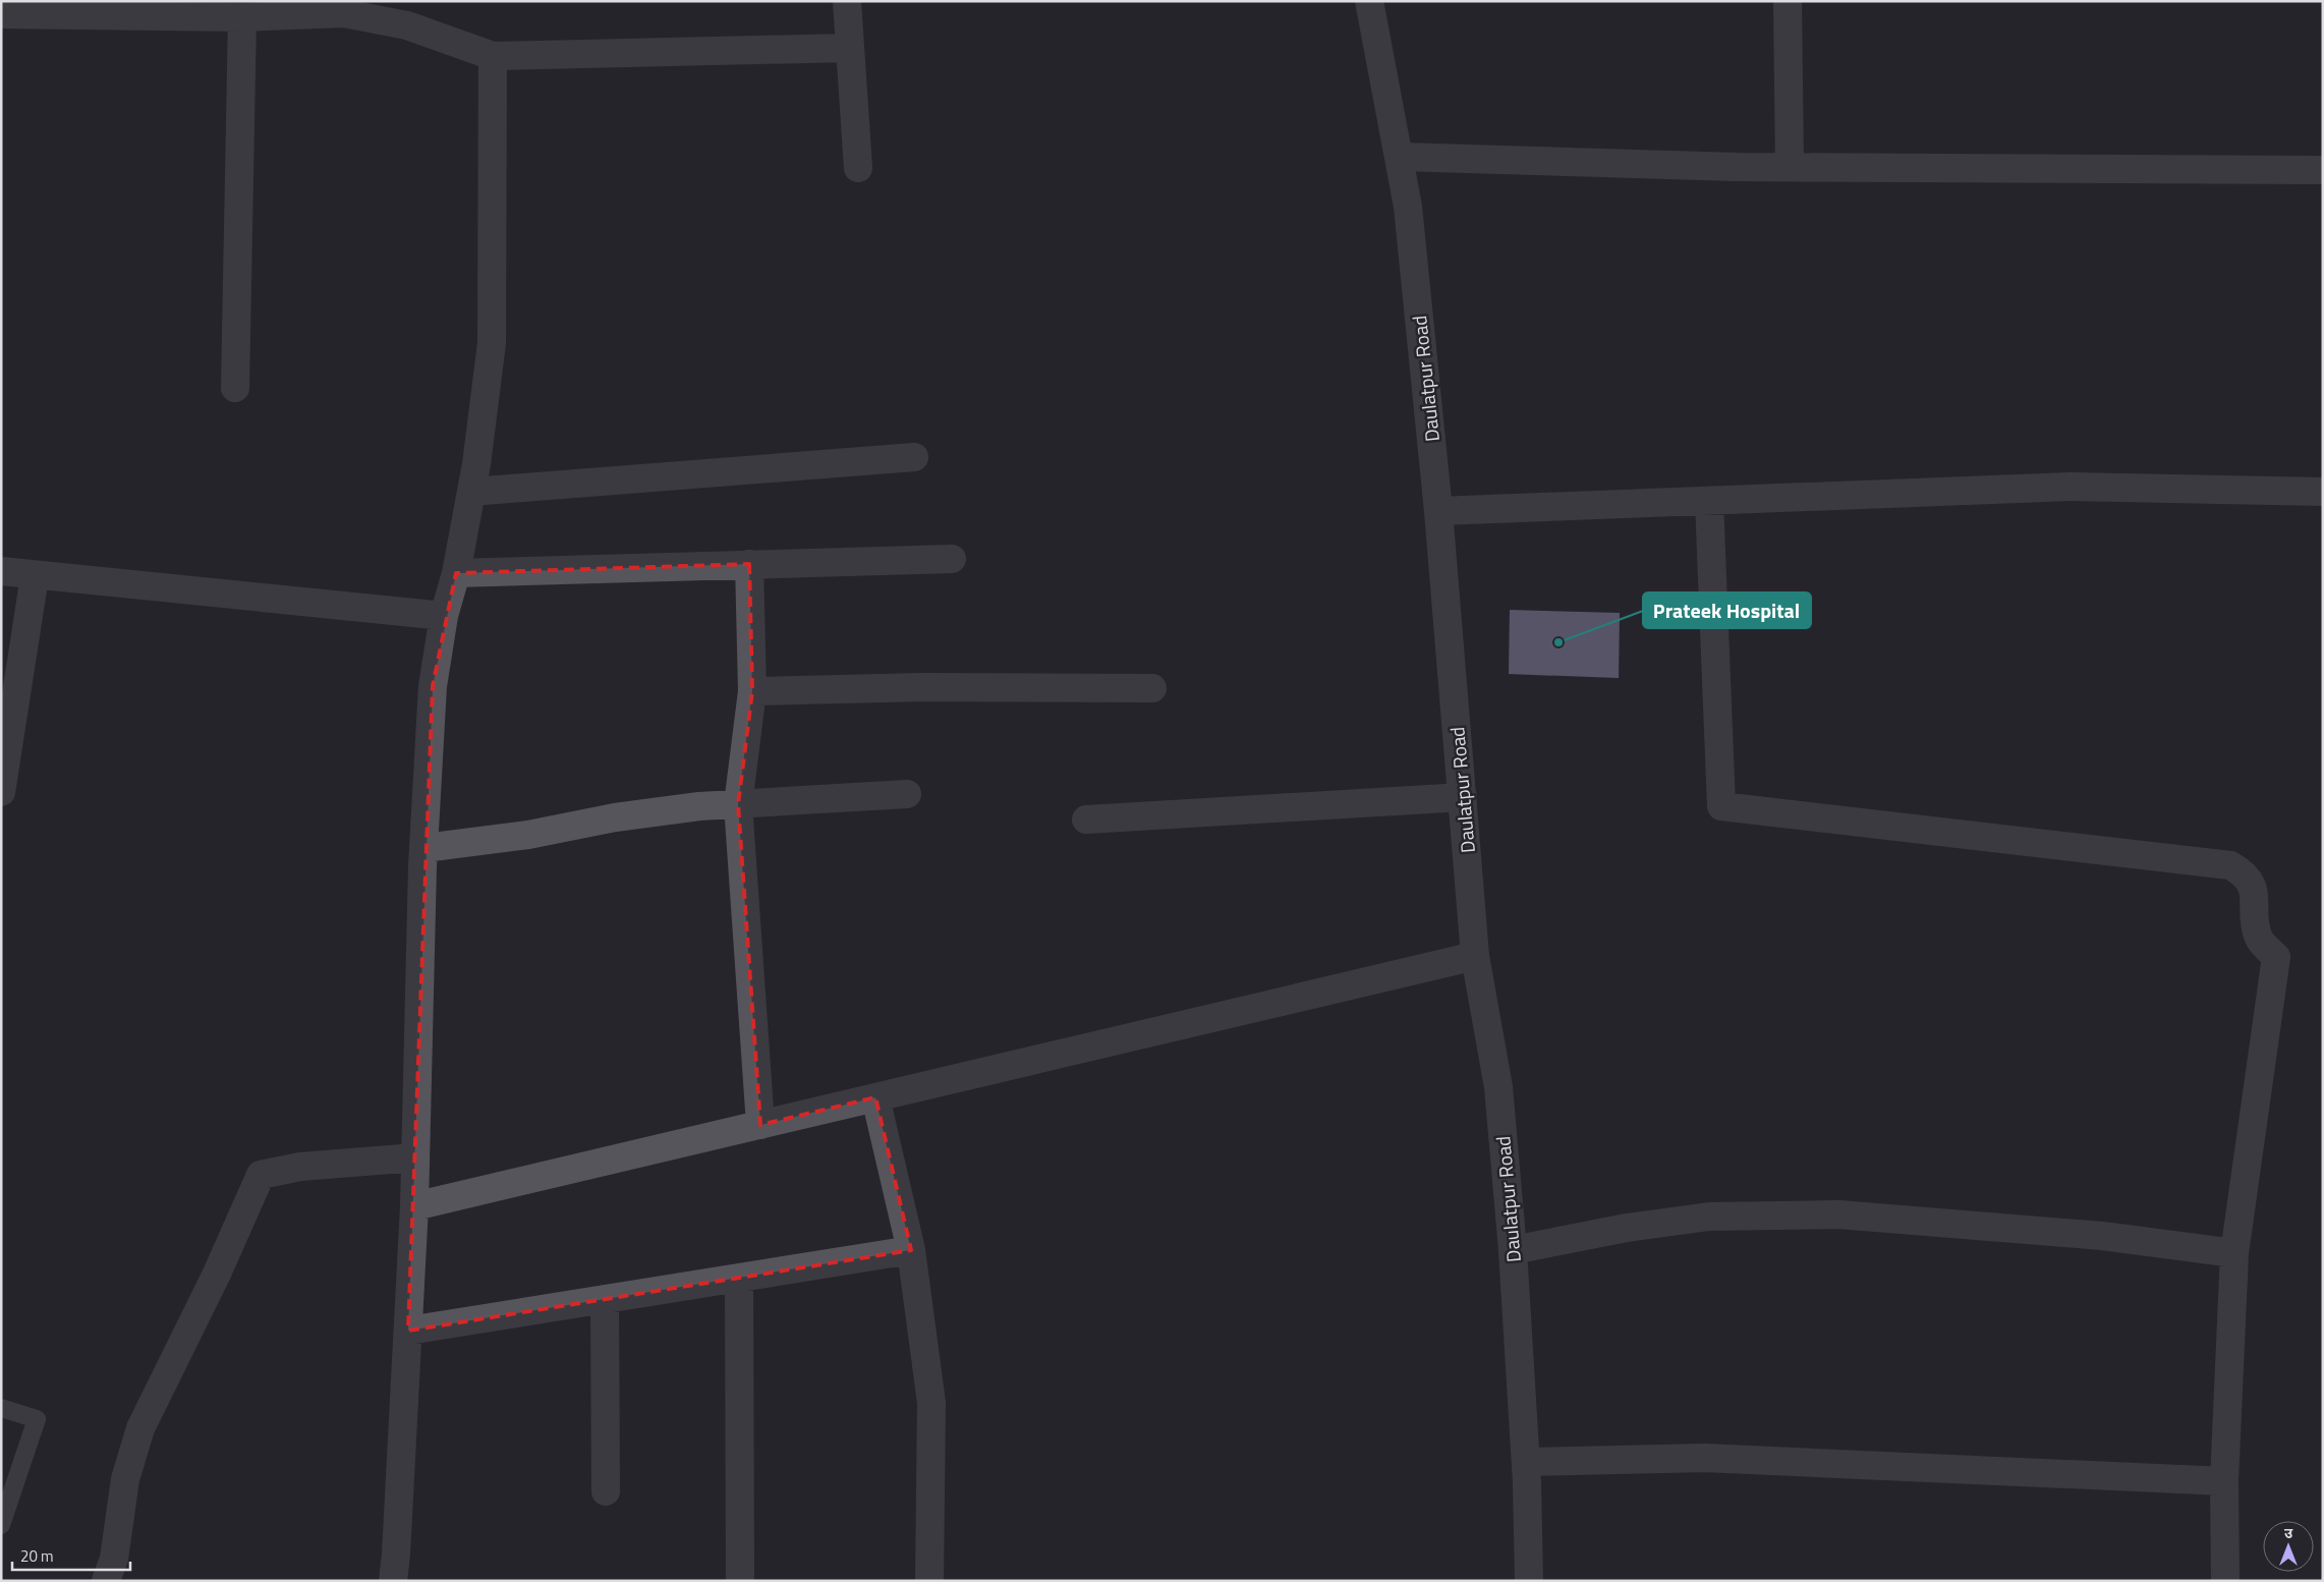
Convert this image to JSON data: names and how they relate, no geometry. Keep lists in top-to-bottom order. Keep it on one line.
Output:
{"streets":{"street":["Daulatpur Road"]},"places":["Prateek Hospital"],"scale_bar":"20 m","north":"top"}
